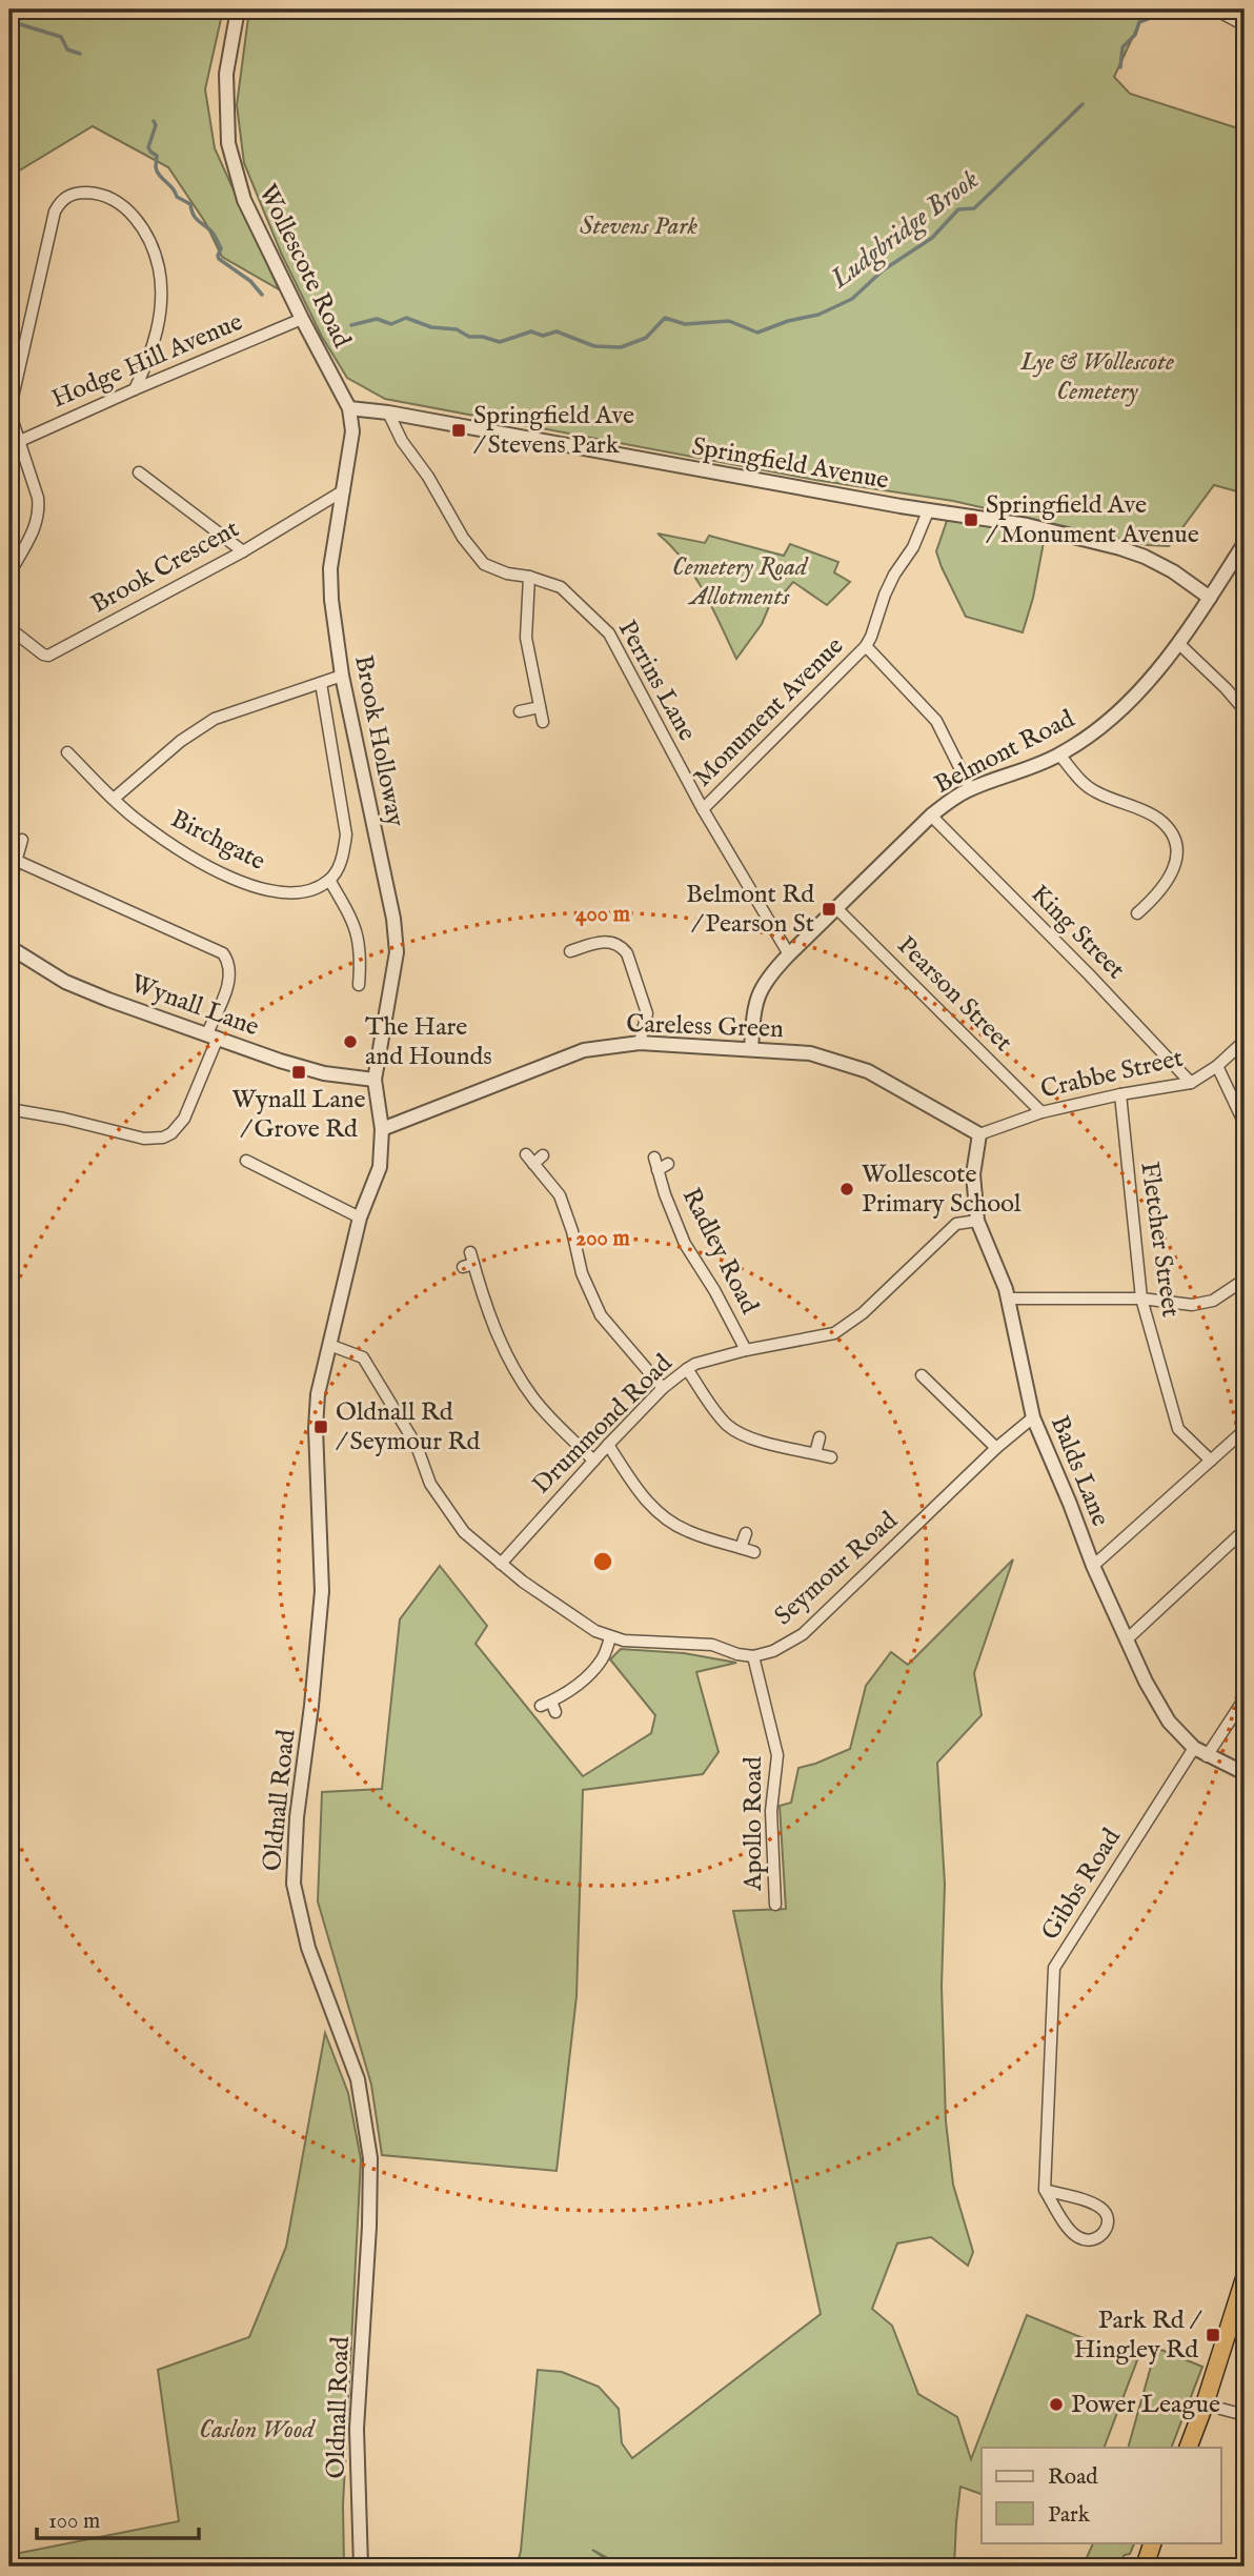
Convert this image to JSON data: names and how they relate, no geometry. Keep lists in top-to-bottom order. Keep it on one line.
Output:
{"streets":{"street":["Wollescote Road","Hodge Hill Avenue","Springfield Avenue","Brook Crescent","Perrins Lane","Monument Avenue","Brook Holloway","Belmont Road","Birchgate","King Street","Pearson Street","Wynall Lane","Careless Green","Crabbe Street","Fletcher Street","Radley Road","Drummond Road","Balds Lane","Seymour Road","Oldnall Road","Apollo Road","Gibbs Road"]},"crossings":[["Wollescote Road","Hodge Hill Avenue"],["Wollescote Road","Springfield Avenue"],["Wollescote Road","Brook Holloway"],["Springfield Avenue","Perrins Lane"],["Springfield Avenue","Monument Avenue"],["Springfield Avenue","Brook Holloway"],["Springfield Avenue","Belmont Road"],["Brook Crescent","Brook Holloway"],["Perrins Lane","Monument Avenue"],["Perrins Lane","Belmont Road"],["Monument Avenue","Belmont Road"],["Brook Holloway","Wynall Lane"],["Brook Holloway","Oldnall Road"],["Belmont Road","King Street"],["Belmont Road","Pearson Street"],["Belmont Road","Careless Green"],["King Street","Crabbe Street"],["Pearson Street","Crabbe Street"],["Wynall Lane","Oldnall Road"],["Careless Green","Crabbe Street"],["Careless Green","Balds Lane"],["Careless Green","Oldnall Road"],["Crabbe Street","Fletcher Street"],["Crabbe Street","Balds Lane"],["Radley Road","Drummond Road"],["Drummond Road","Balds Lane"],["Balds Lane","Seymour Road"],["Balds Lane","Gibbs Road"],["Seymour Road","Apollo Road"]],"water":["Ludgbridge Brook"],"parks":["Stevens Park","Lye & Wollescote Cemetery","Cemetery Road Allotments","Caslon Wood"],"places":{"transit":["Springfield Ave / Stevens Park","Springfield Ave / Monument Avenue","Belmont Rd / Pearson St","Wynall Lane / Grove Rd","Oldnall Rd / Seymour Rd","Park Rd / Hingley Rd"],"other":["The Hare and Hounds","Wollescote Primary School","Power League"]},"legend":["Road","Park"],"scale_bar":"100 m","rings":["400 m","200 m"]}
